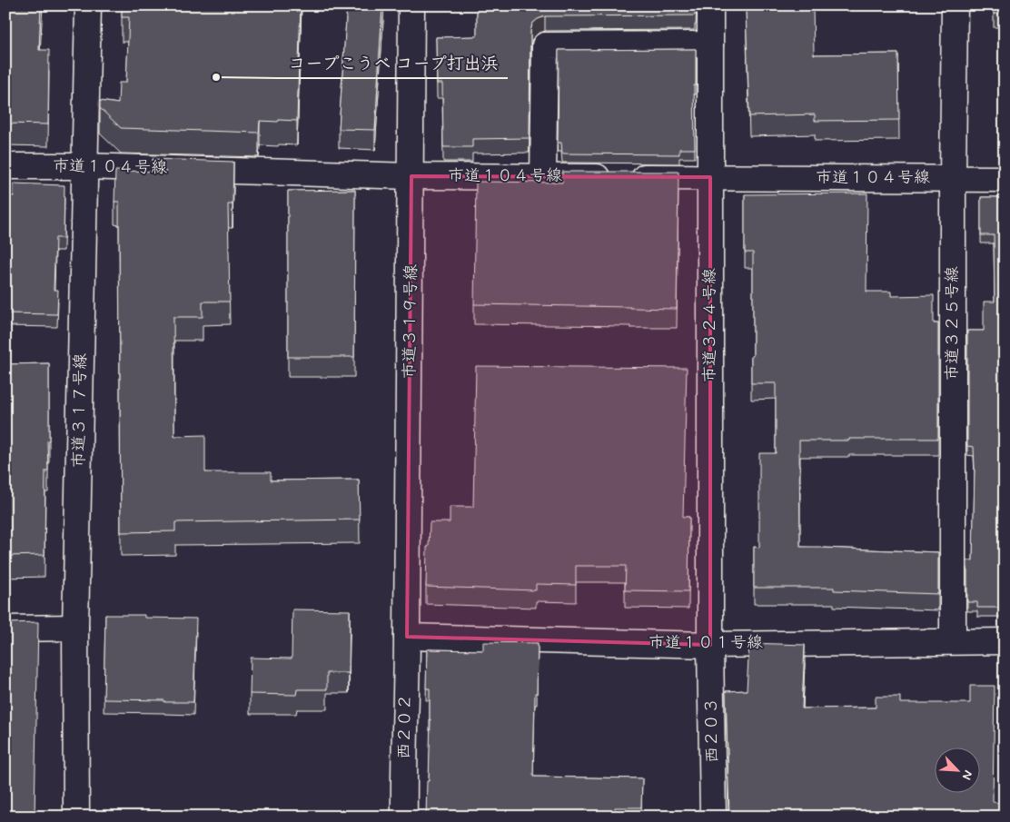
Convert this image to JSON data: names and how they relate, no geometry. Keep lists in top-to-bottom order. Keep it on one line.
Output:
{"streets":{"street":["市道１０４号線","市道３１９号線","市道３２５号線","市道３２４号線","市道３１７号線","市道１０１号線","西２０２","西２０３"]},"crossings":[["市道１０４号線","市道３１９号線"],["市道１０４号線","市道３２５号線"],["市道１０４号線","市道３２４号線"],["市道１０４号線","市道３１７号線"],["市道３１９号線","市道１０１号線"],["市道３１９号線","西２０２"],["市道３２５号線","市道１０１号線"],["市道３２４号線","市道１０１号線"],["市道３２４号線","西２０３"],["市道１０１号線","西２０２"],["市道１０１号線","西２０３"]],"places":["コープこうべ コープ打出浜"],"north":"bottom right"}
